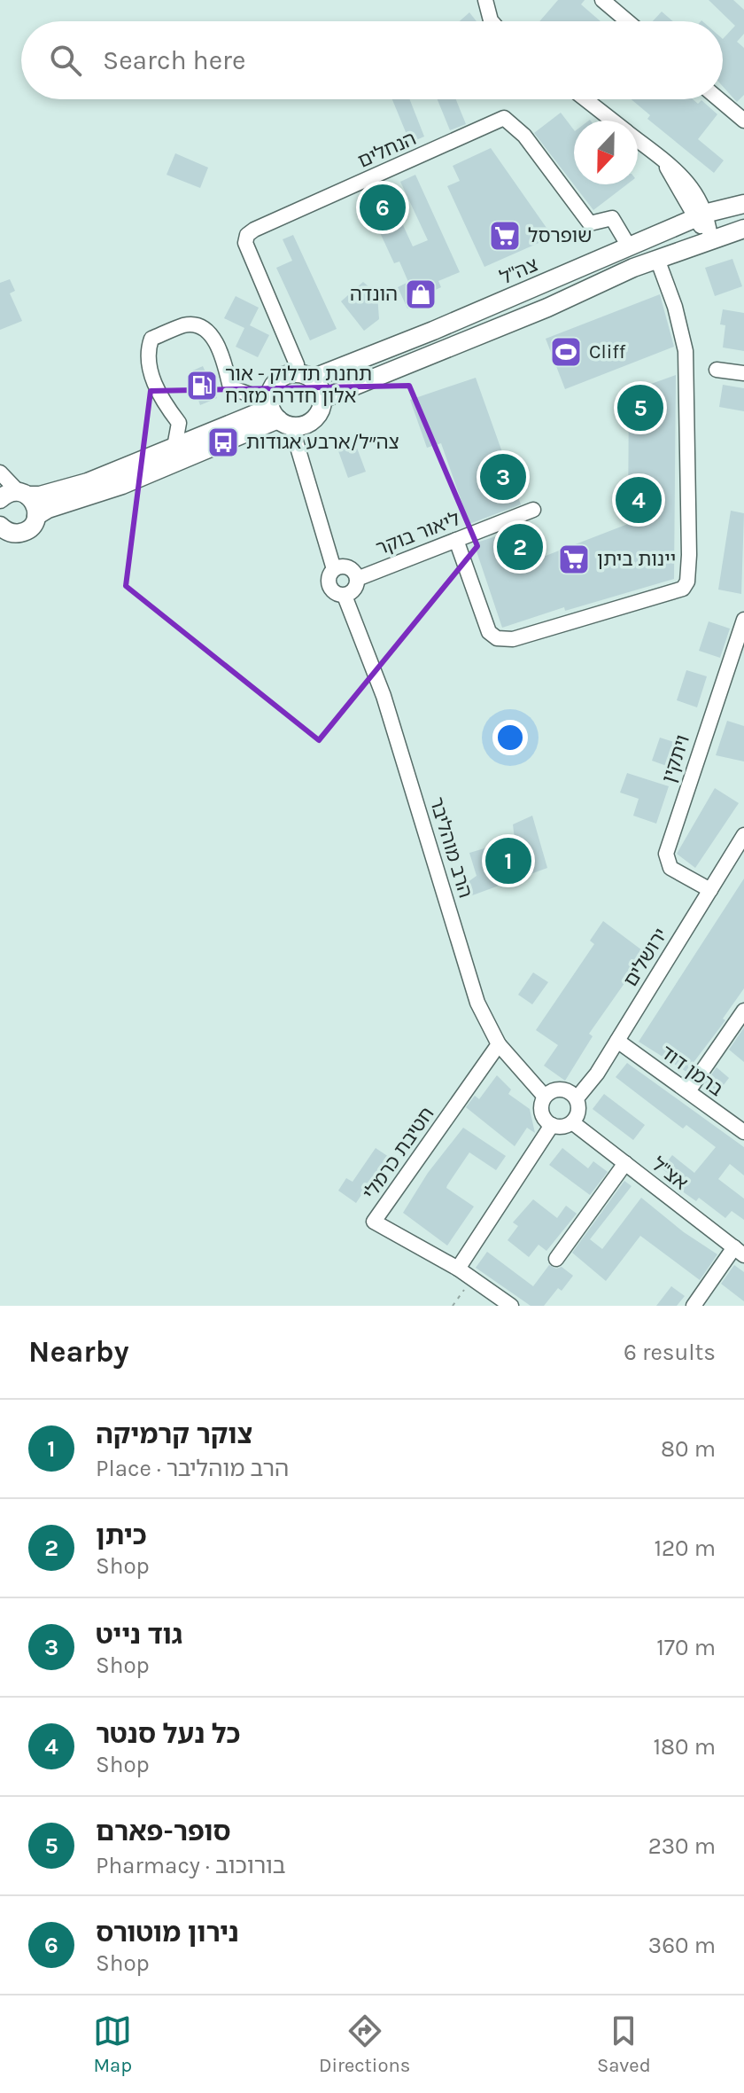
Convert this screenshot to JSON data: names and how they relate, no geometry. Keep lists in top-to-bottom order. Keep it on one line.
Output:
{"streets":{"main road":["צה\"ל"],"street":["הנחלים","ליאור בוקר","ויתקין","הרב מוהליבר","ירושלים","ברמן דוד","חטיבת כרמלי","אצ\"ל"]},"crossings":[["הנחלים","צה\"ל"],["ליאור בוקר","הרב מוהליבר"],["ויתקין","ירושלים"],["הרב מוהליבר","ירושלים"],["הרב מוהליבר","חטיבת כרמלי"],["הרב מוהליבר","אצ\"ל"],["ירושלים","ברמן דוד"],["ירושלים","אצ\"ל"]],"places":{"supermarket":["שופרסל","יינות ביתן"],"shop":["הונדה"],"sports":["Cliff"],"fuel station":["תחנת תדלוק - אור אלון חדרה מזרח"],"bus stop":["צה״ל/ארבע אגודות"]},"north":"bottom","page":{"search":"Search here","pins":["6","5","3","4","2","1"],"heading":["Nearby","6 results"],"list":[{"mark":"1","name":"צוקר קרמיקה","note":"Place · הרב מוהליבר","value":"80 m"},{"mark":"2","name":"כיתן","note":"Shop","value":"120 m"},{"mark":"3","name":"גוד נייט","note":"Shop","value":"170 m"},{"mark":"4","name":"כל נעל סנטר","note":"Shop","value":"180 m"},{"mark":"5","name":"סופר-פארם","note":"Pharmacy · בורוכוב","value":"230 m"},{"mark":"6","name":"נירון מוטורס","note":"Shop","value":"360 m"}],"nav":["Map","Directions","Saved"]}}
